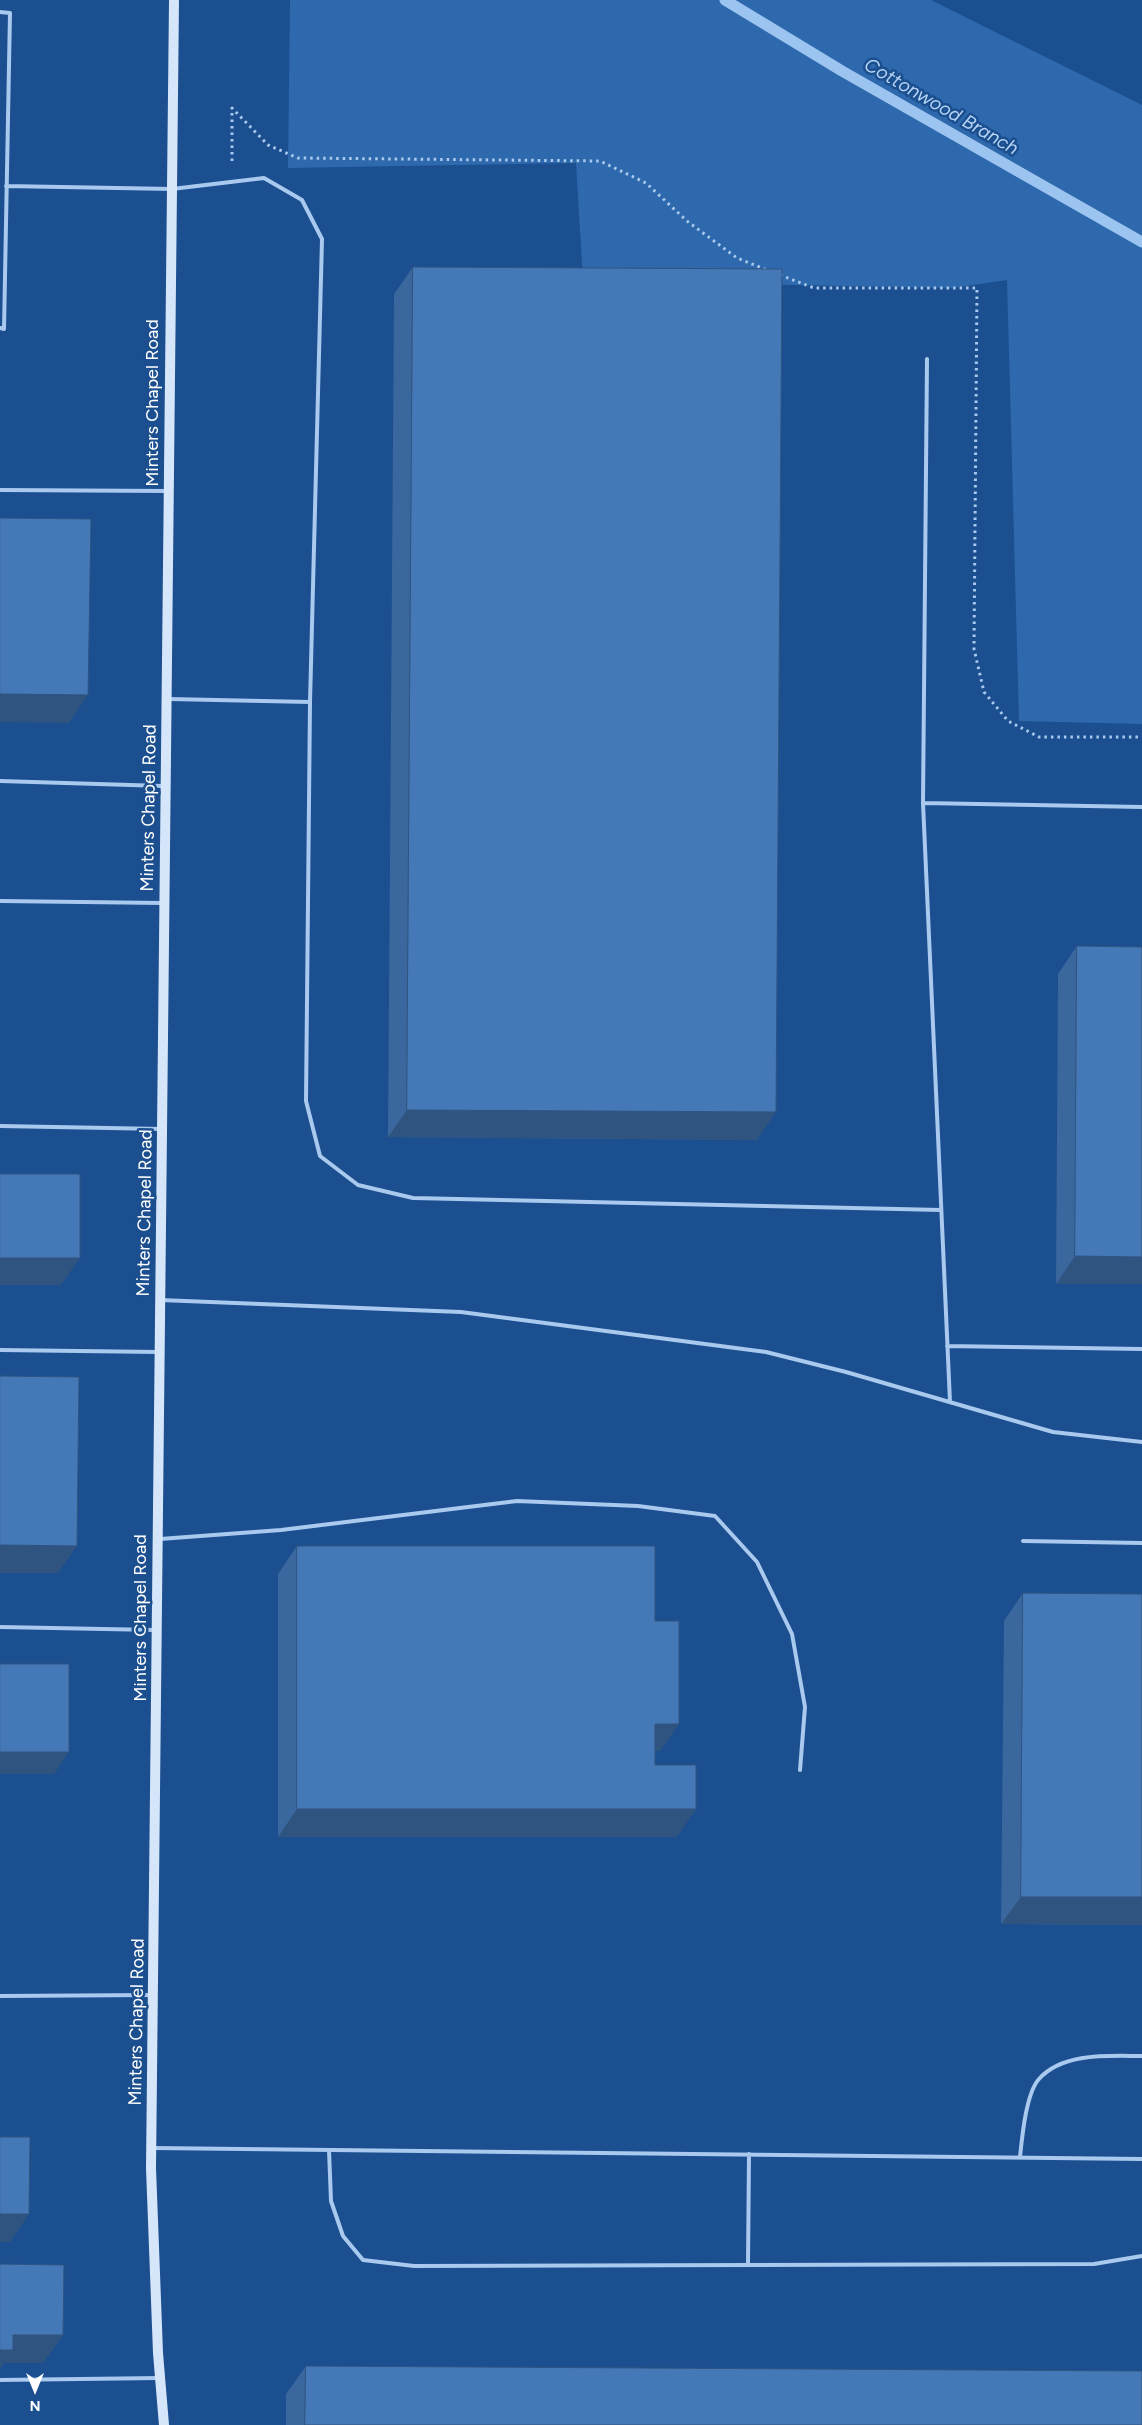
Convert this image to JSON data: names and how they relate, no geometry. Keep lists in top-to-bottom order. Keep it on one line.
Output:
{"streets":{"street":["Minters Chapel Road"]},"water":["Cottonwood Branch"],"north":"bottom"}
